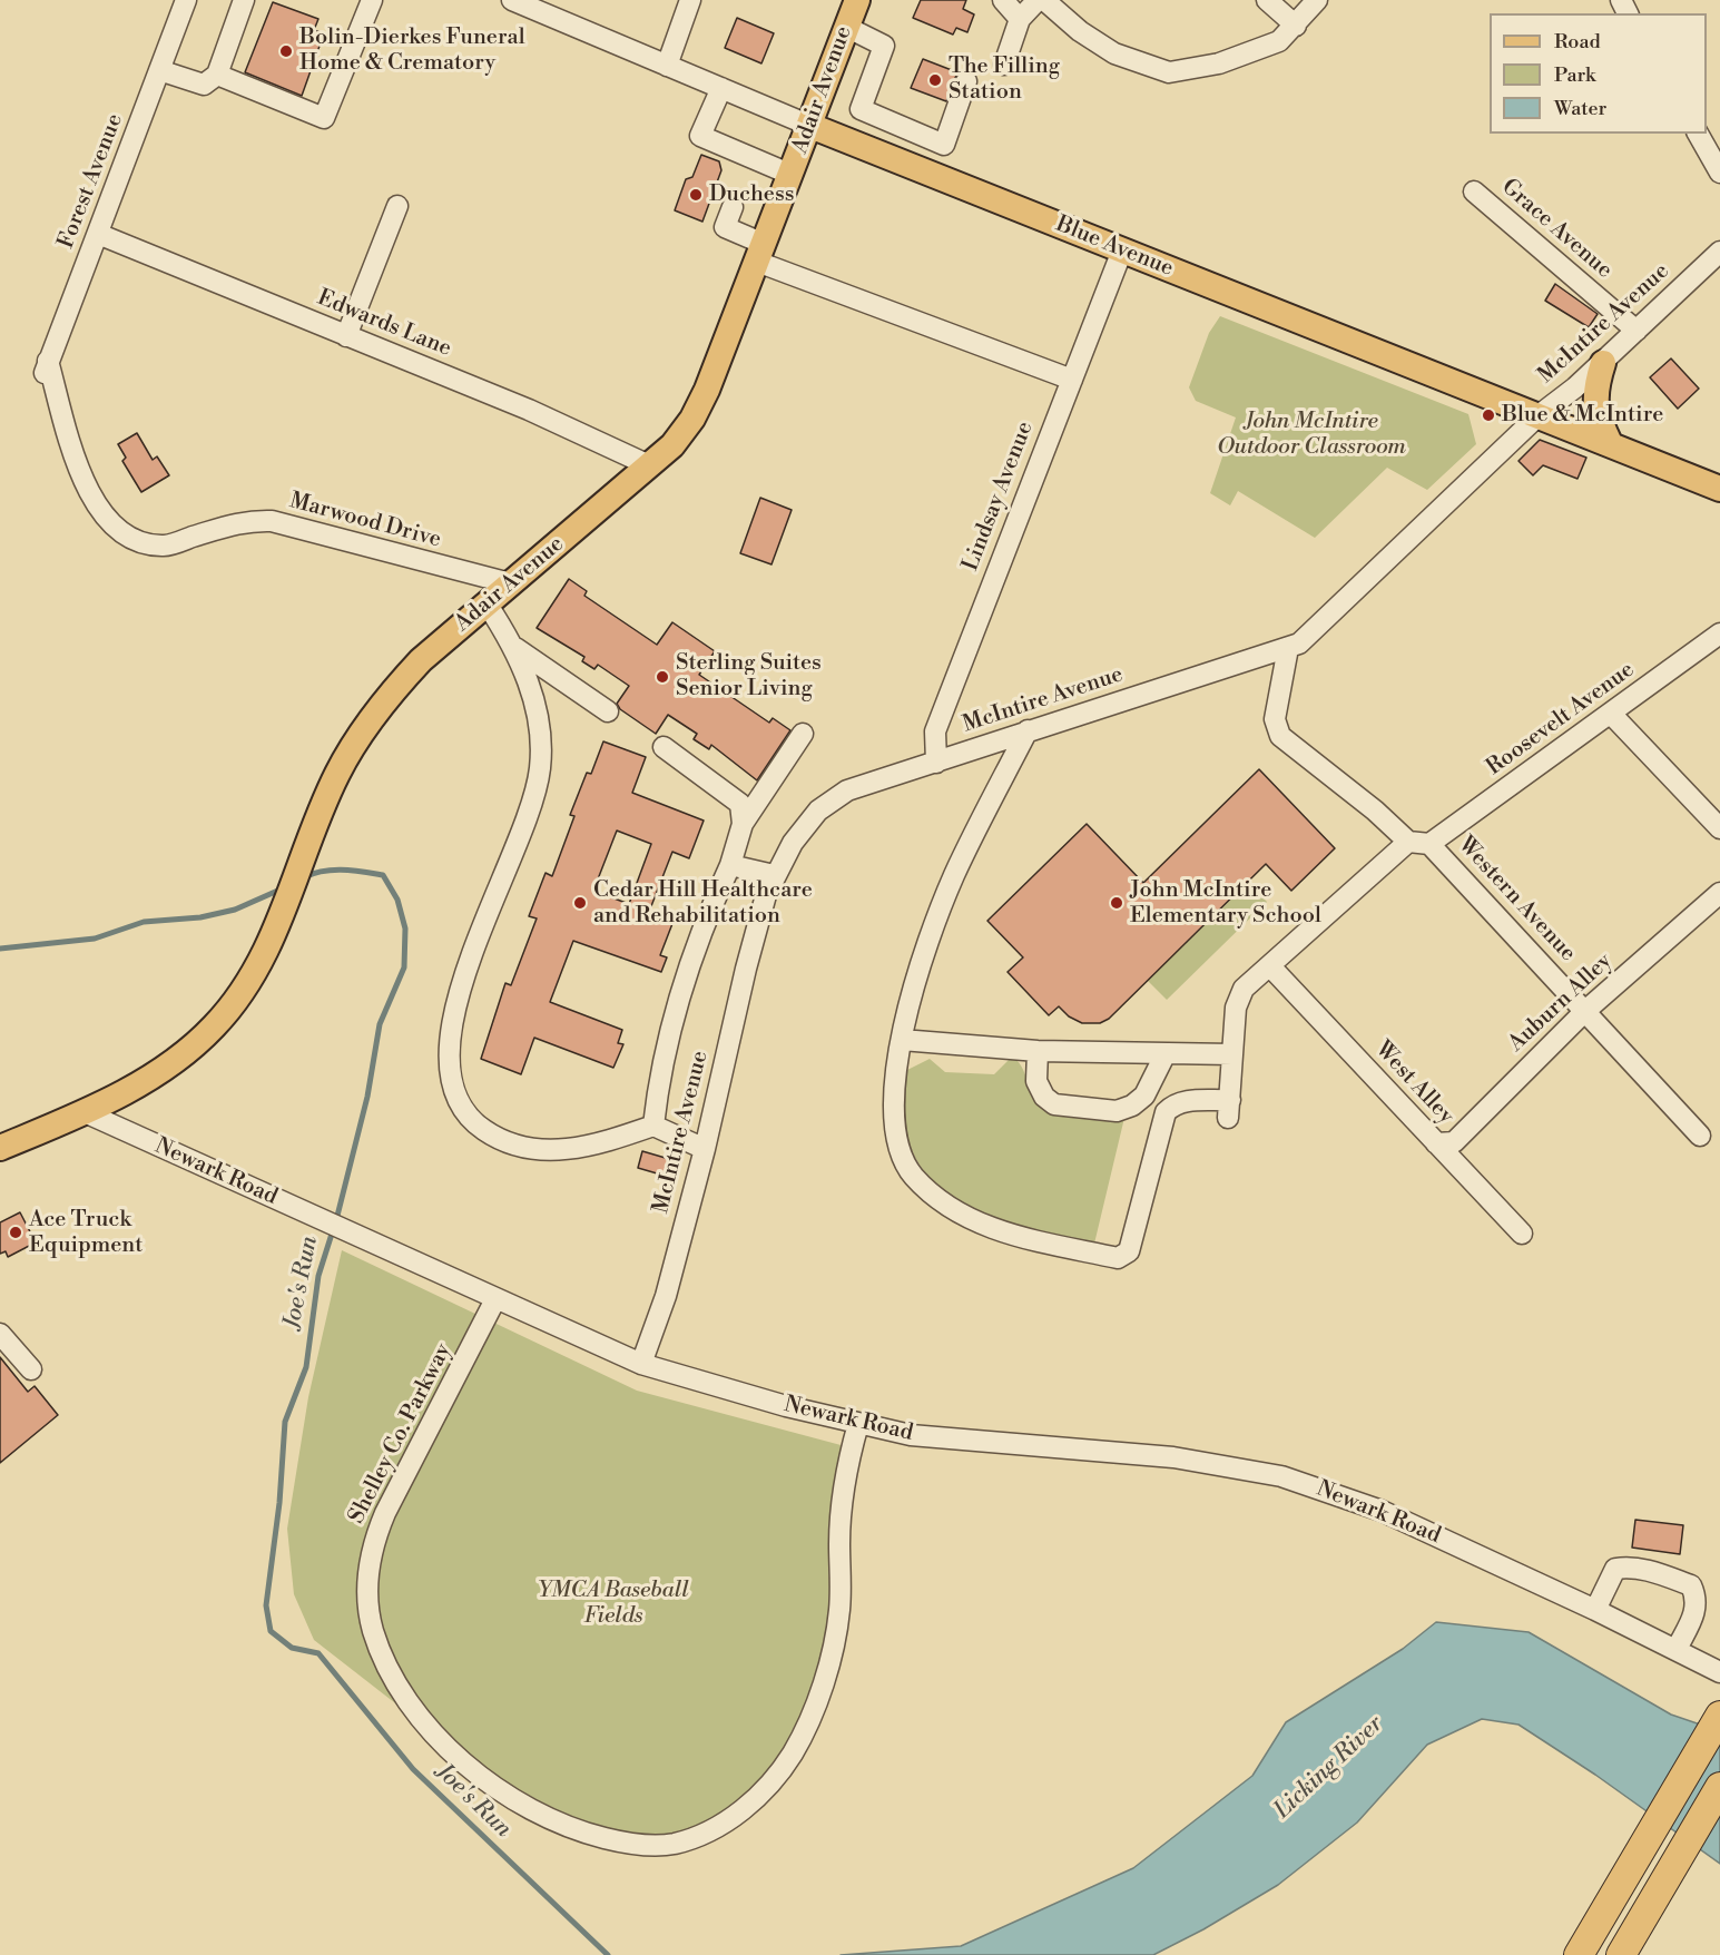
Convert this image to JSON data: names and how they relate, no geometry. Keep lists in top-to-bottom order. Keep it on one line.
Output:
{"streets":{"main road":["Adair Avenue","Blue Avenue"],"street":["Forest Avenue","Grace Avenue","Edwards Lane","McIntire Avenue","Lindsay Avenue","Marwood Drive","Roosevelt Avenue","Western Avenue","Auburn Alley","West Alley","Newark Road","Shelley Co. Parkway"]},"crossings":[["Adair Avenue","Blue Avenue"],["Adair Avenue","Edwards Lane"],["Adair Avenue","Marwood Drive"],["Adair Avenue","Newark Road"],["Forest Avenue","Edwards Lane"],["Forest Avenue","Marwood Drive"],["Grace Avenue","McIntire Avenue"],["Blue Avenue","McIntire Avenue"],["Blue Avenue","Lindsay Avenue"],["McIntire Avenue","Lindsay Avenue"],["McIntire Avenue","Newark Road"],["Roosevelt Avenue","Western Avenue"],["Western Avenue","Auburn Alley"],["Auburn Alley","West Alley"],["Newark Road","Shelley Co. Parkway"]],"water":["Joe's Run","Licking River"],"parks":["John McIntire Outdoor Classroom","YMCA Baseball Fields"],"places":["Bolin-Dierkes Funeral Home & Crematory","The Filling Station","Duchess","Blue & McIntire","Sterling Suites Senior Living","Cedar Hill Healthcare and Rehabilitation","John McIntire Elementary School","Ace Truck Equipment"],"legend":["Road","Park","Water"]}
